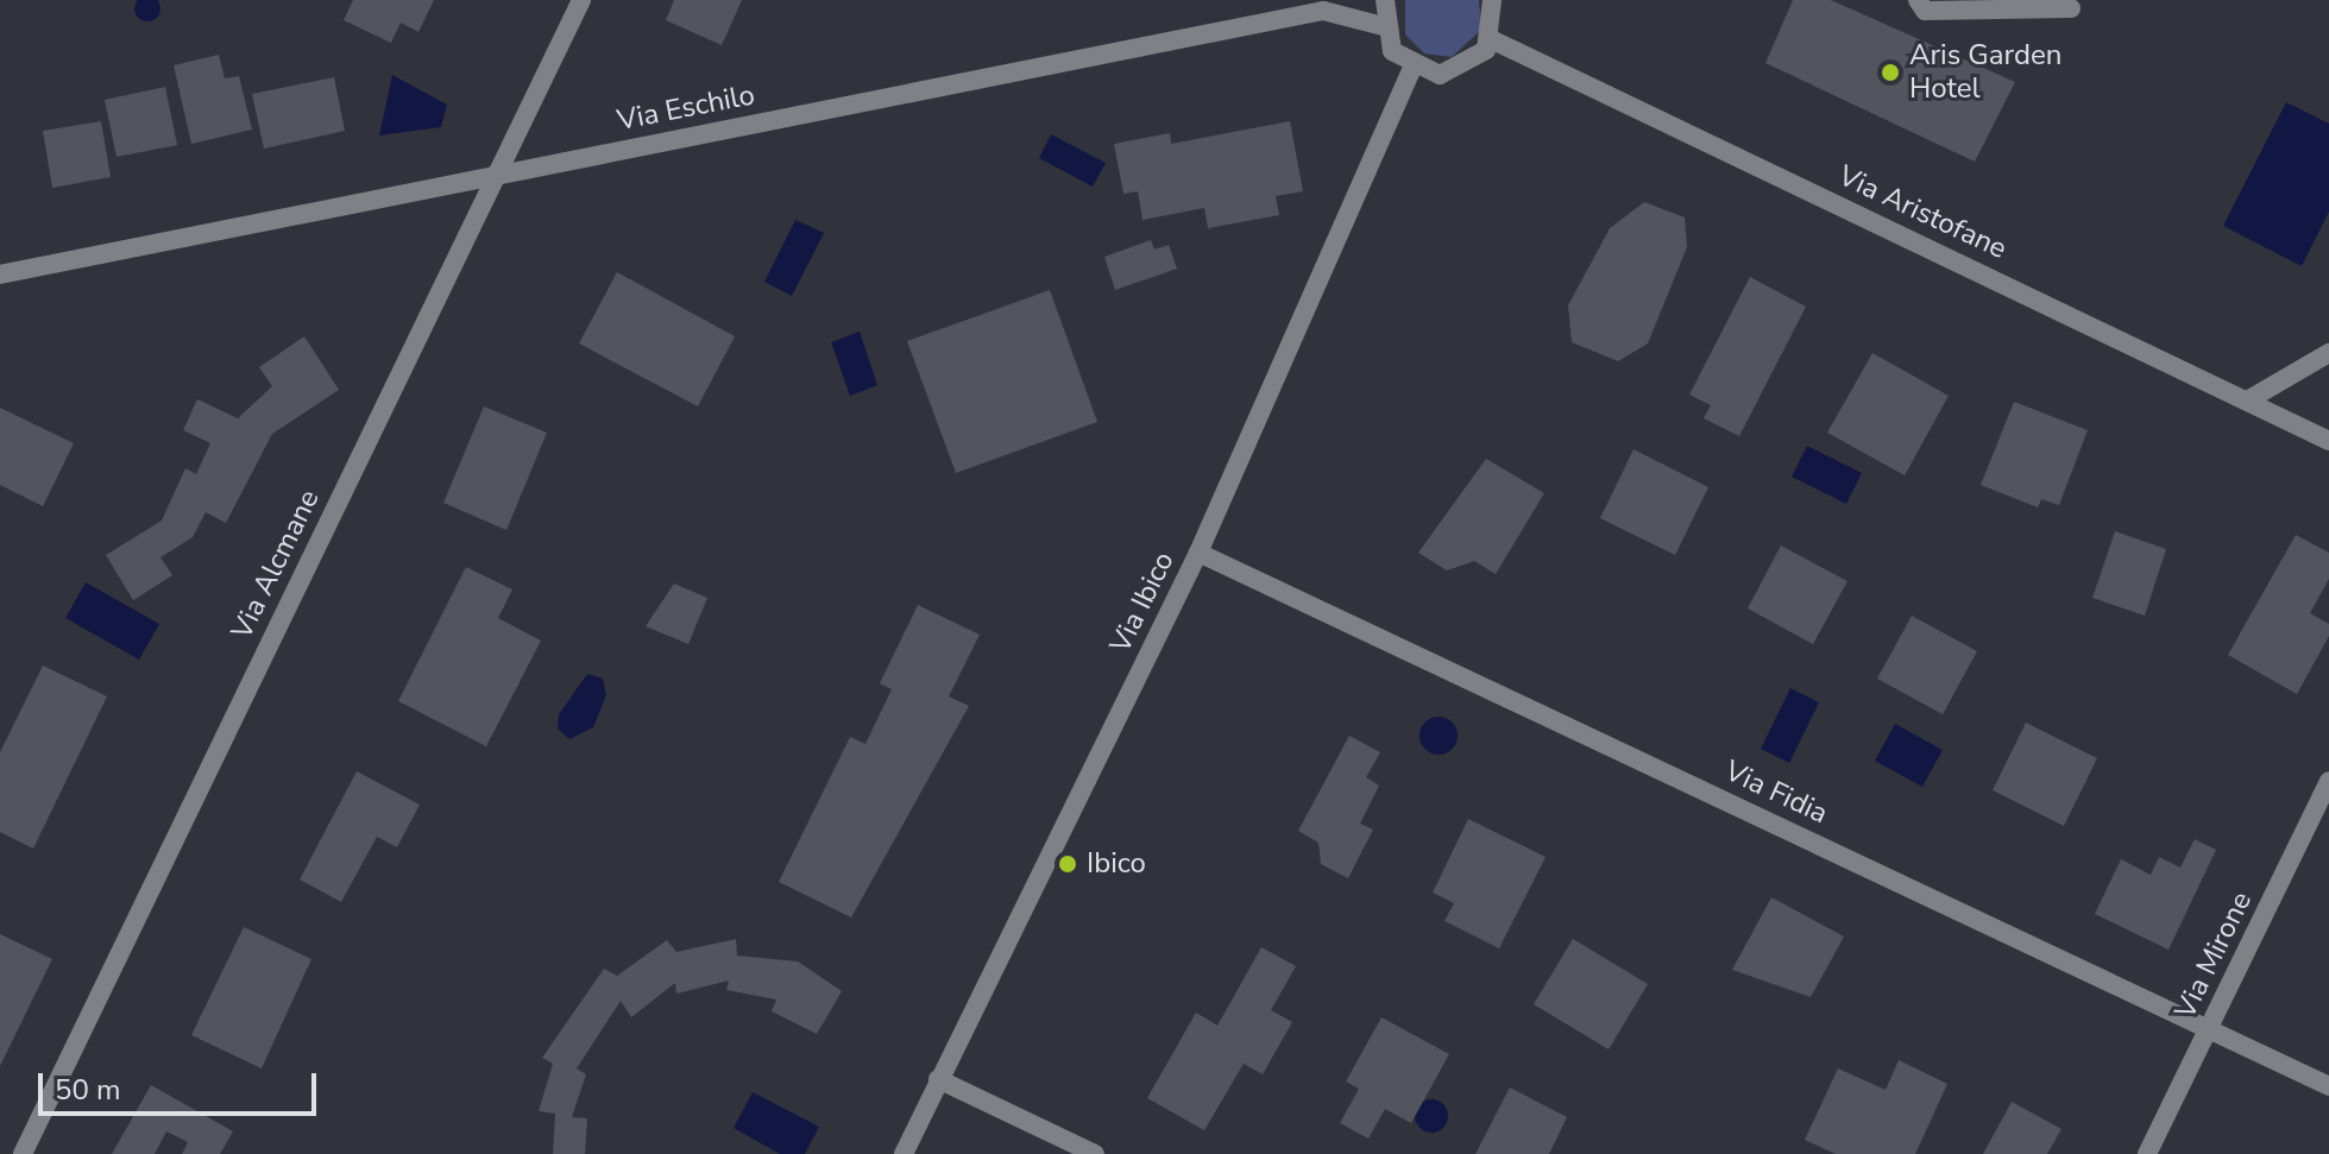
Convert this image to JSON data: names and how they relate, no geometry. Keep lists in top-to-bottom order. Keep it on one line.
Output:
{"streets":{"street":["Via Eschilo","Via Aristofane","Via Alcmane","Via Ibico","Via Fidia","Via Mirone"]},"crossings":[["Via Eschilo","Via Alcmane"],["Via Ibico","Via Fidia"],["Via Fidia","Via Mirone"]],"places":["Aris Garden Hotel","Ibico"],"scale_bar":"50 m"}
